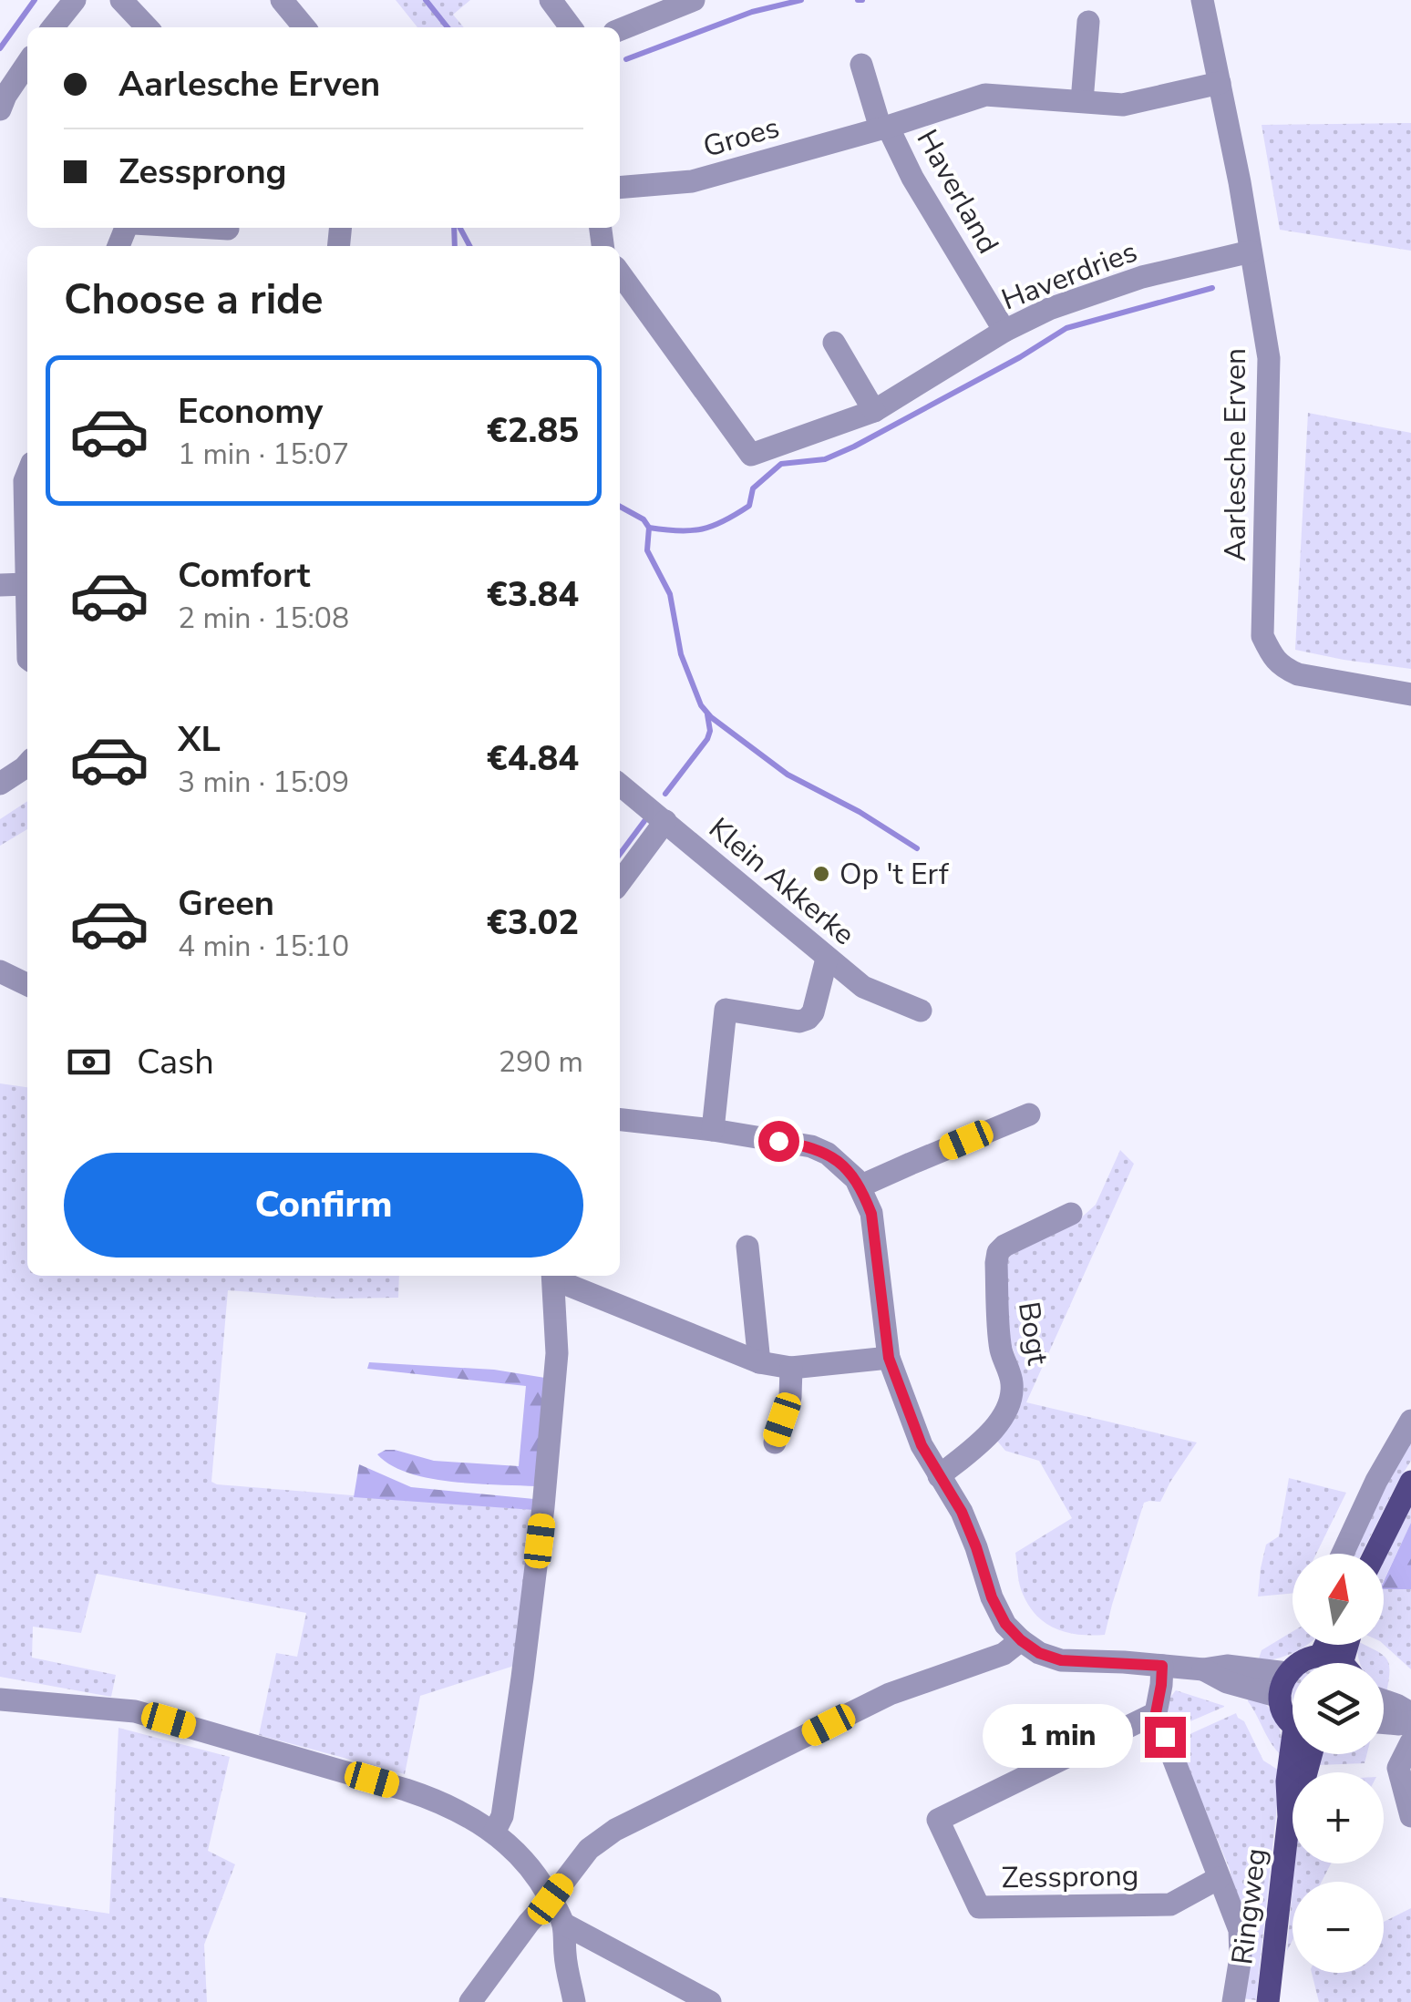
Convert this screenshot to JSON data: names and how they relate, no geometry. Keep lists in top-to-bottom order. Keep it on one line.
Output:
{"streets":{"main road":["Ringweg"],"street":["Groes","Haverland","Haverdries","Aarlesche Erven","Klein Akkerke","Bogt","Zessprong"]},"crossings":[["Groes","Haverland"],["Groes","Aarlesche Erven"],["Haverland","Haverdries"],["Haverdries","Aarlesche Erven"]],"places":["Op 't Erf"],"north":"top","page":{"banner":["Aarlesche Erven","Zessprong"],"heading":"Choose a ride","list":[{"name":"Economy","note":"1 min · 15:07","value":"€2.85"},{"name":"Comfort","note":"2 min · 15:08","value":"€3.84"},{"name":"XL","note":"3 min · 15:09","value":"€4.84"},{"name":"Green","note":"4 min · 15:10","value":"€3.02"}],"pay":["Cash","290 m"],"buttons":"Confirm","map_buttons":["+","−"],"bubble":"1 min"}}
